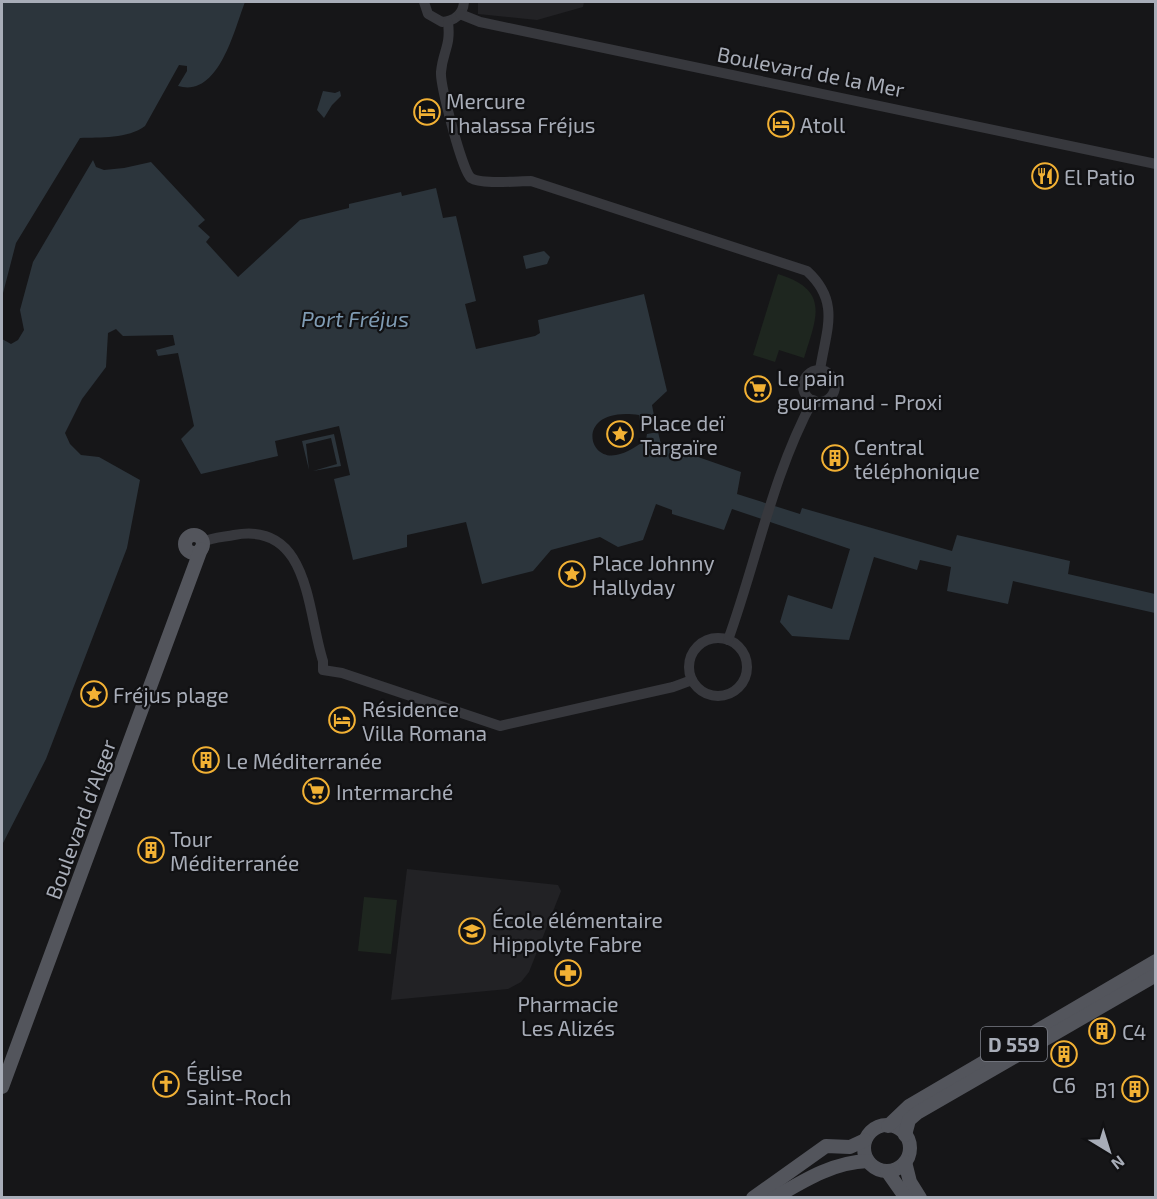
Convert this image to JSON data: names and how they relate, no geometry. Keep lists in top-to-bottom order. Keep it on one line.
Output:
{"streets":{"main road":["Boulevard d'Alger","D 559"],"street":["Boulevard de la Mer"]},"water":["Port Fréjus"],"places":{"hotel":["Mercure Thalassa Fréjus","Atoll","Résidence Villa Romana"],"restaurant":["El Patio"],"supermarket":["Le pain gourmand - Proxi","Intermarché"],"place":["Place deï Targaïre","Place Johnny Hallyday","Fréjus plage"],"building":["Central téléphonique","Le Méditerranée","Tour Méditerranée","C4","C6","B1"],"school or university":["École élémentaire Hippolyte Fabre"],"pharmacy":["Pharmacie Les Alizés"],"church":["Église Saint-Roch"]},"north":"bottom right"}
